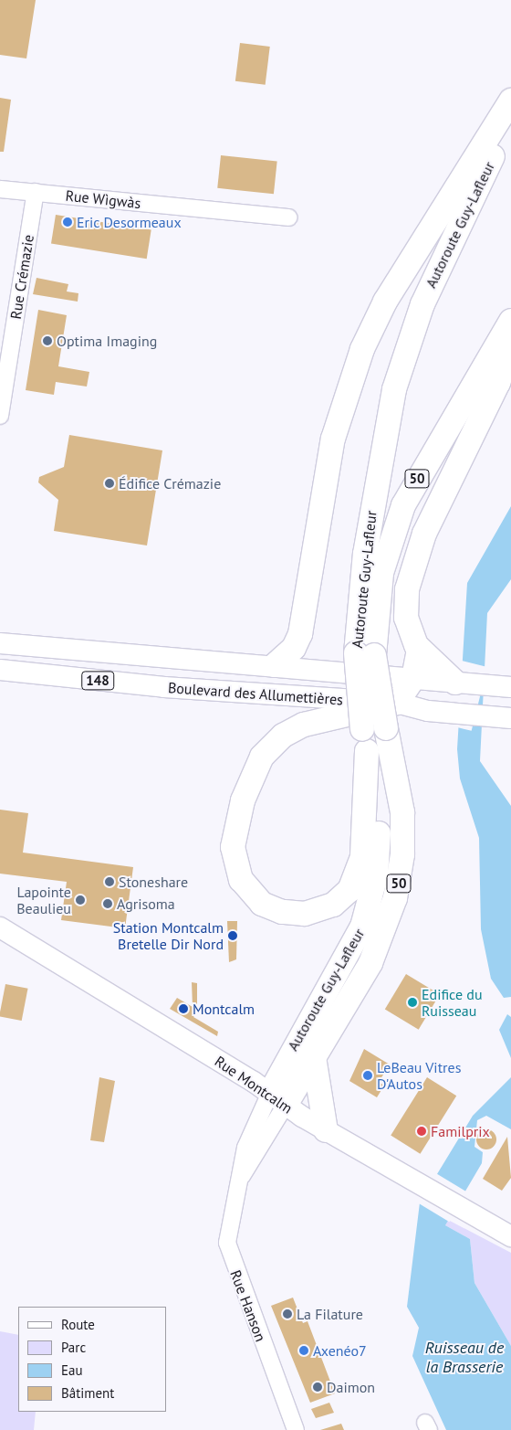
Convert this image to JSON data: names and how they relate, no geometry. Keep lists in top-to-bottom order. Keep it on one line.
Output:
{"streets":{"highway":["Autoroute Guy-Lafleur","50"],"main road":["148","Boulevard des Allumettières","Rue Montcalm"],"street":["Rue Wìgwàs","Rue Crémazie","Rue Hanson"]},"crossings":[["Rue Wìgwàs","Rue Crémazie"],["Autoroute Guy-Lafleur","Rue Montcalm"],["Autoroute Guy-Lafleur","Rue Hanson"],["Rue Montcalm","Rue Hanson"]],"water":["Ruisseau de la Brasserie"],"places":["Eric Desormeaux","Optima Imaging","Édifice Crémazie","Stoneshare","Lapointe Beaulieu","Agrisoma","Station Montcalm Bretelle Dir Nord","Edifice du Ruisseau","Montcalm","LeBeau Vitres D'Autos","Familprix","La Filature","Axenéo7","Daimon"],"legend":["Route","Parc","Eau","Bâtiment"]}
